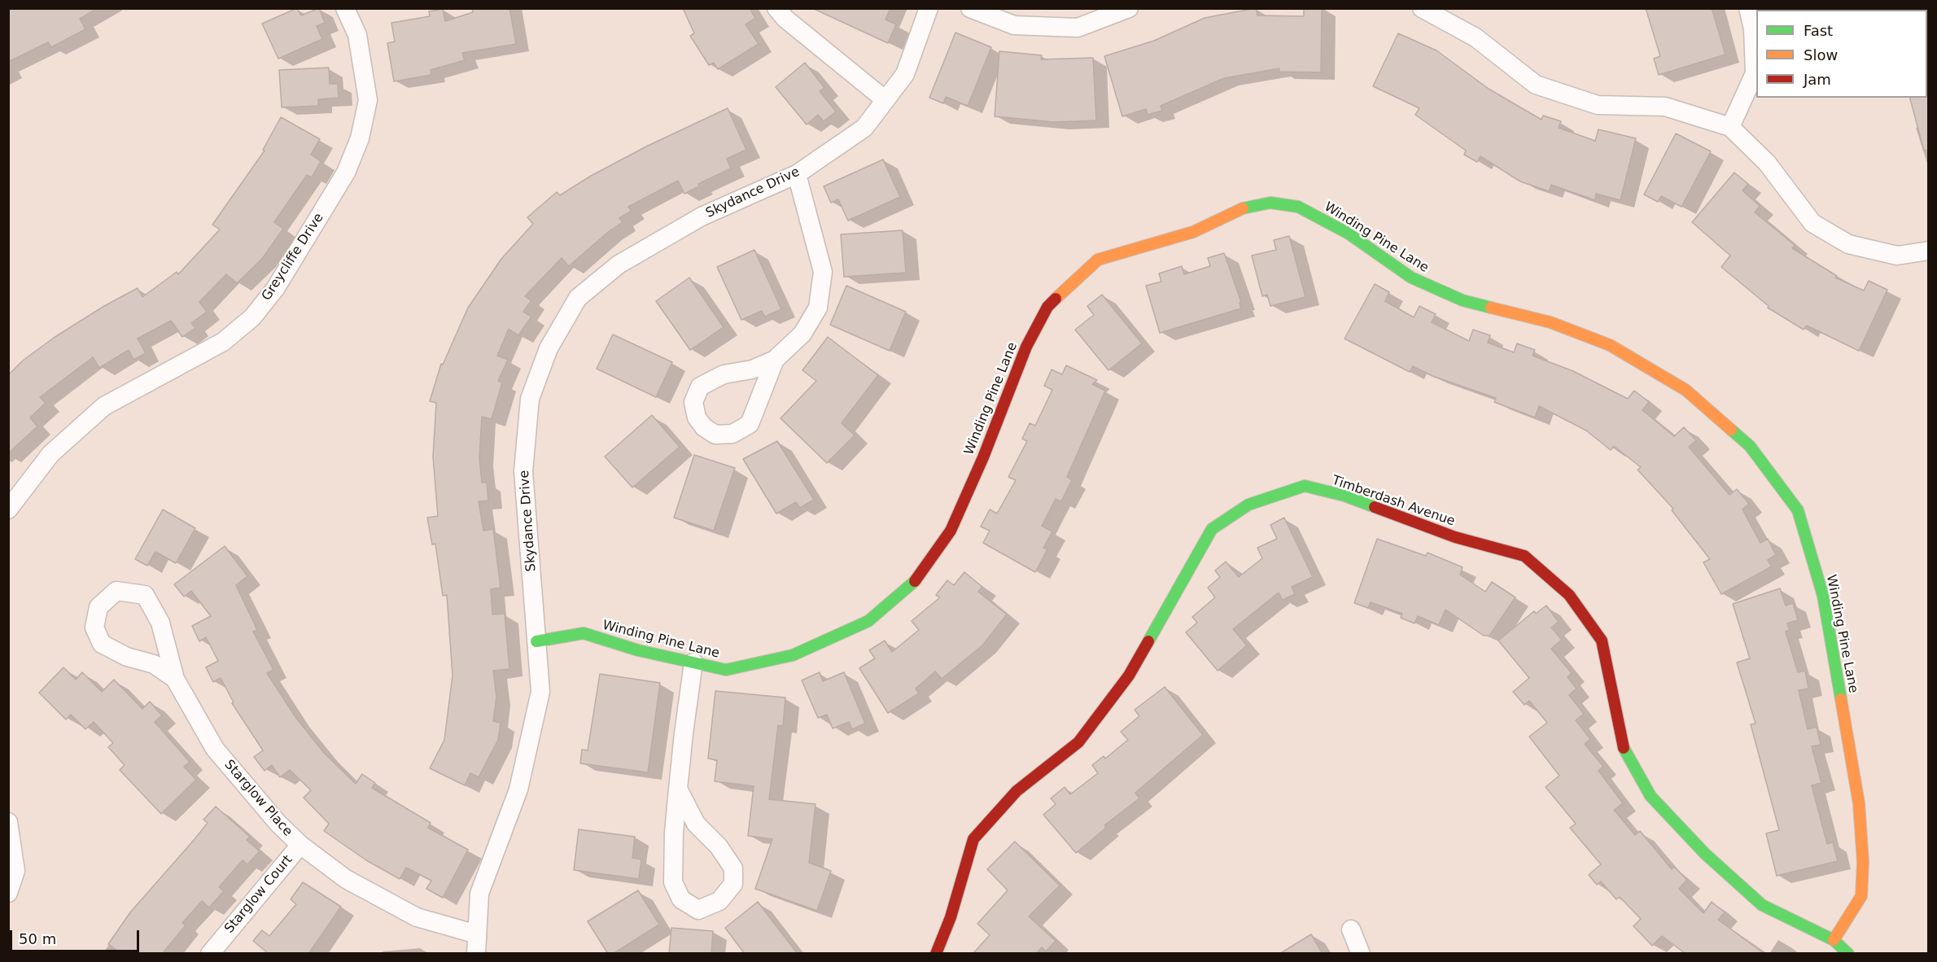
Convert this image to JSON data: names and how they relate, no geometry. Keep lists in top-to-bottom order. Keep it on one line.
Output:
{"streets":{"street":["Skydance Drive","Winding Pine Lane","Greycliffe Drive","Timberdash Avenue","Starglow Place","Starglow Court"]},"crossings":[["Skydance Drive","Winding Pine Lane"],["Skydance Drive","Starglow Place"],["Winding Pine Lane","Timberdash Avenue"],["Starglow Place","Starglow Court"]],"legend":["Fast","Slow","Jam"],"scale_bar":"50 m"}
